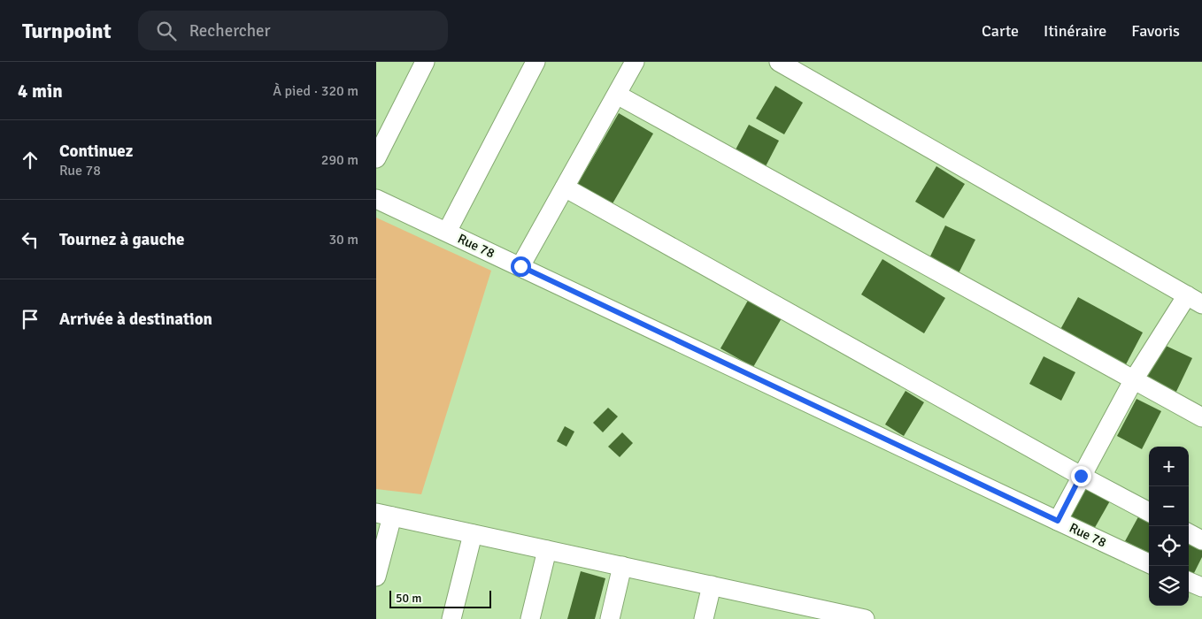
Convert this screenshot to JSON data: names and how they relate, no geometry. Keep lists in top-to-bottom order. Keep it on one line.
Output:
{"streets":{"street":["Rue 78"]},"scale_bar":"50 m","page":{"header":"Turnpoint","search":"Rechercher","nav":["Carte","Itinéraire","Favoris"],"heading":["4 min","À pied · 320 m"],"list":[["Continuez","Rue 78","290 m"],["Tournez à gauche","30 m"],"Arrivée à destination"],"map_buttons":["+","−"],"scale":"50 m"}}
